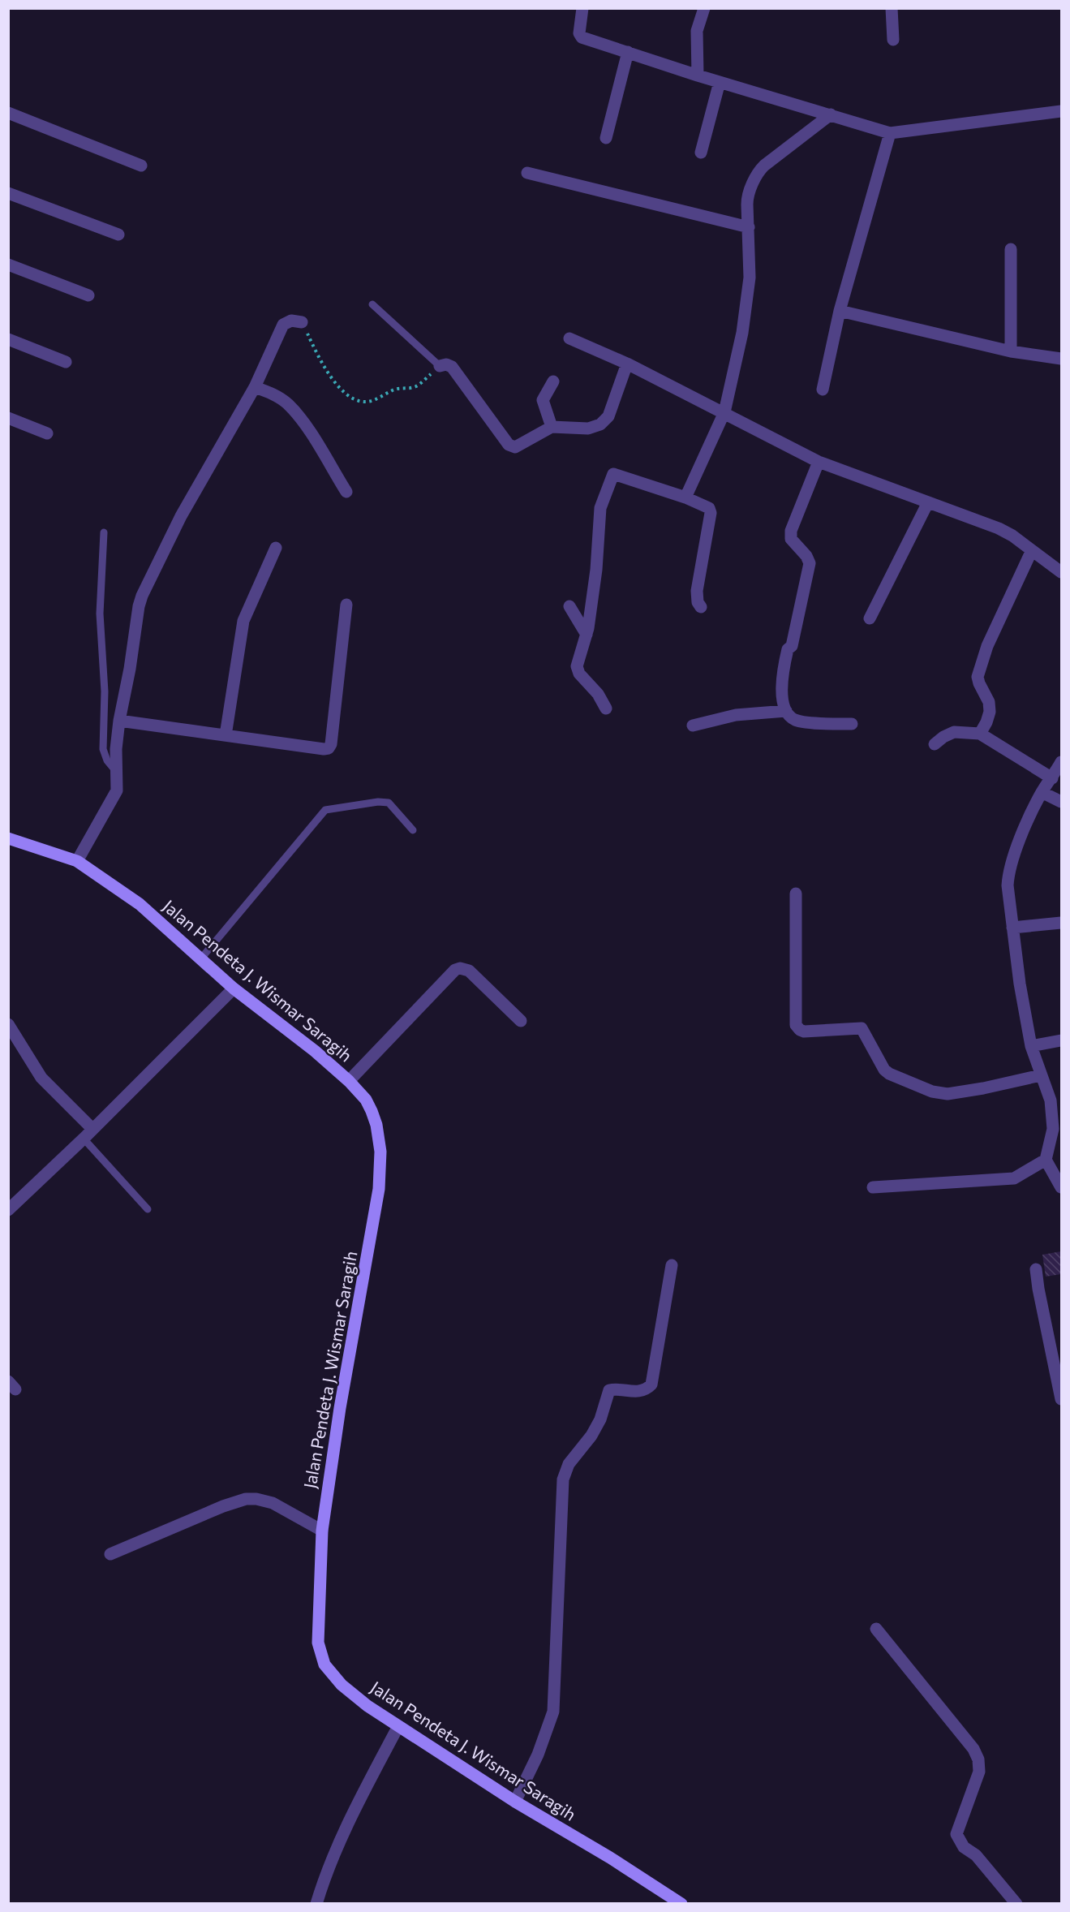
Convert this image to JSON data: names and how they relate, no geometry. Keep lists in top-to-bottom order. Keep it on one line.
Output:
{"streets":{"street":["Jalan Pendeta J. Wismar Saragih"]}}
